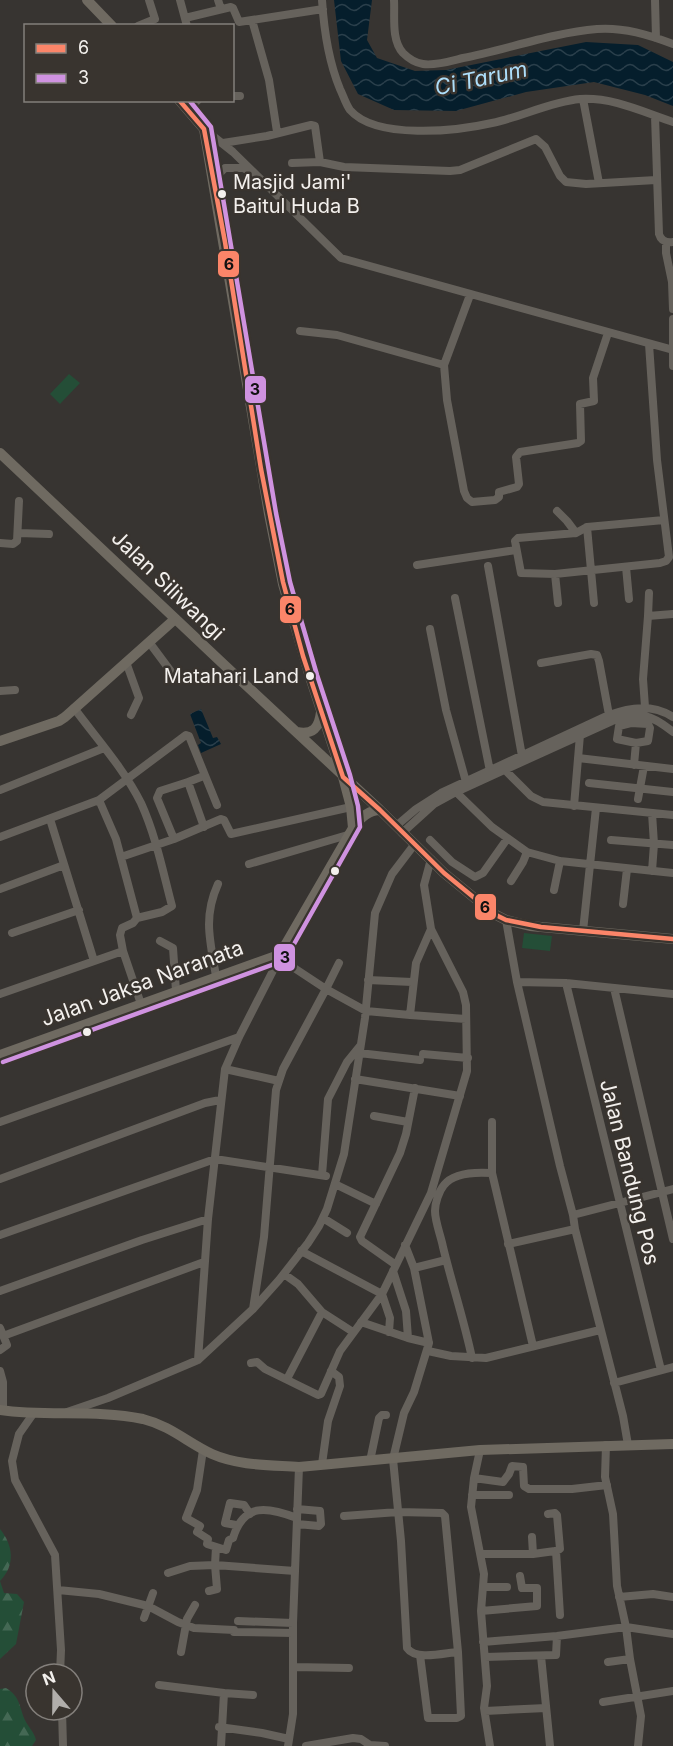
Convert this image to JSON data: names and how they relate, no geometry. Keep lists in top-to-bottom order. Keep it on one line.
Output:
{"streets":{"main road":["Jalan Siliwangi","Jalan Jaksa Naranata"],"street":["Jalan Bandung Pos"]},"water":["Ci Tarum"],"places":["Masjid Jami' Baitul Huda B","Matahari Land"],"lines":["transit line 6","transit line 3"],"legend":["6","3"],"north":"top"}
